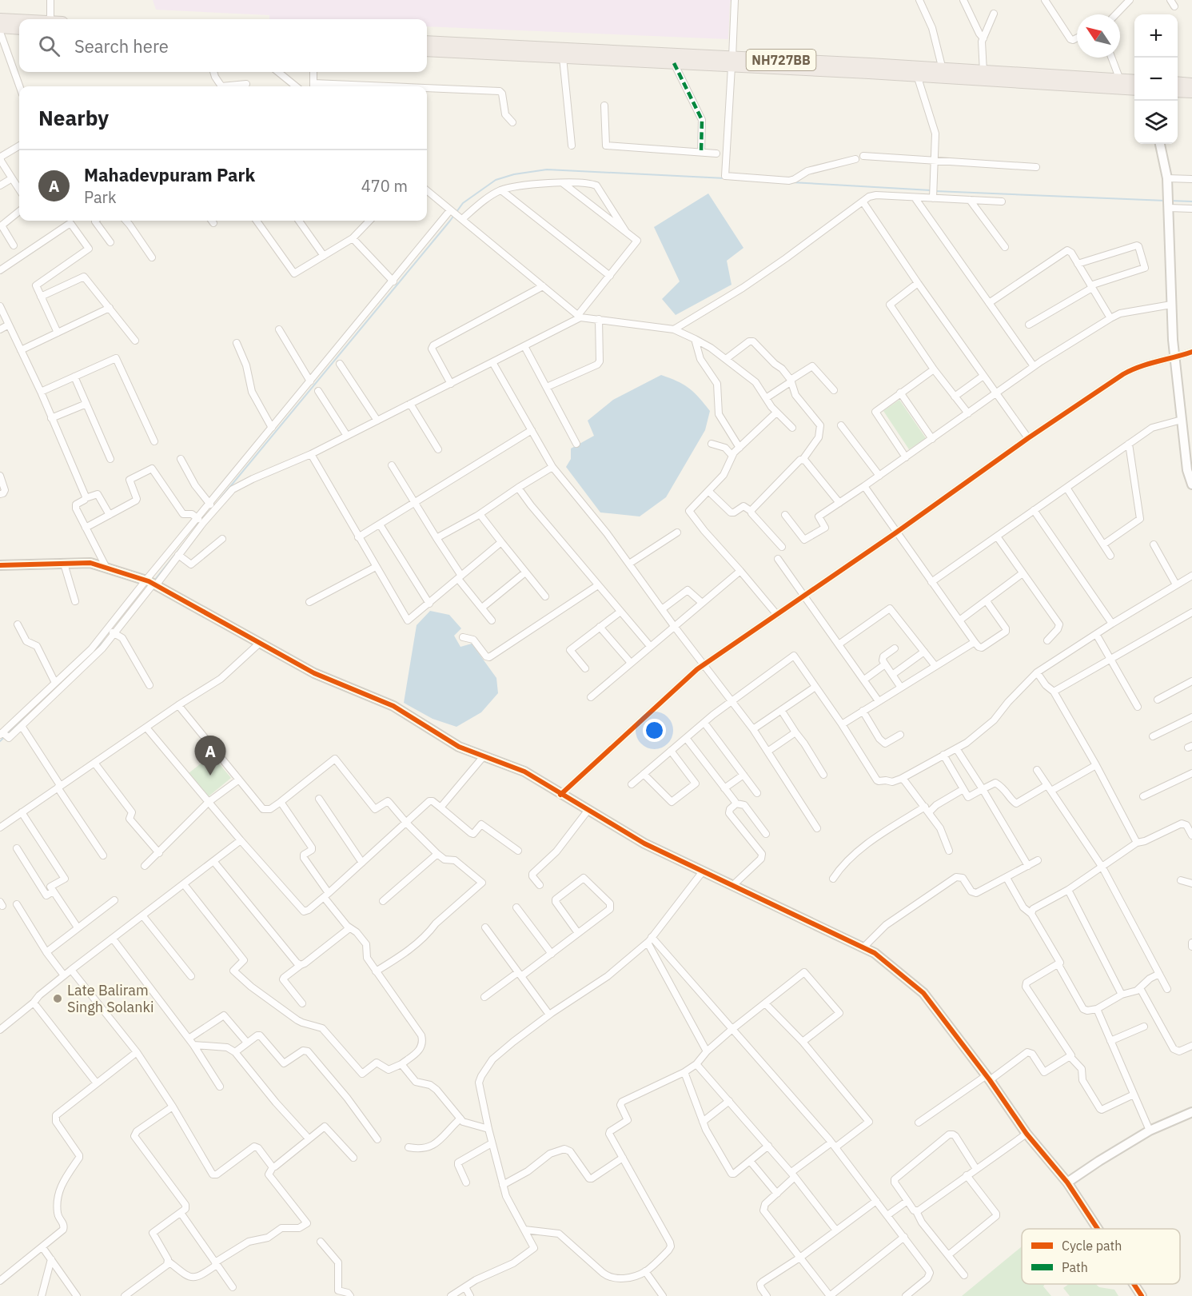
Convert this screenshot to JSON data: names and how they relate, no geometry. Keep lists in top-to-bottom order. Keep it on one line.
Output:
{"streets":{"highway":["NH727BB"]},"places":["Late Baliram Singh Solanki"],"legend":["Cycle path","Path"],"north":"top left","page":{"map_buttons":["+","−"],"search":"Search here","heading":"Nearby","list":[{"mark":"A","name":"Mahadevpuram Park","note":"Park","value":"470 m"}],"pins":"A"}}
